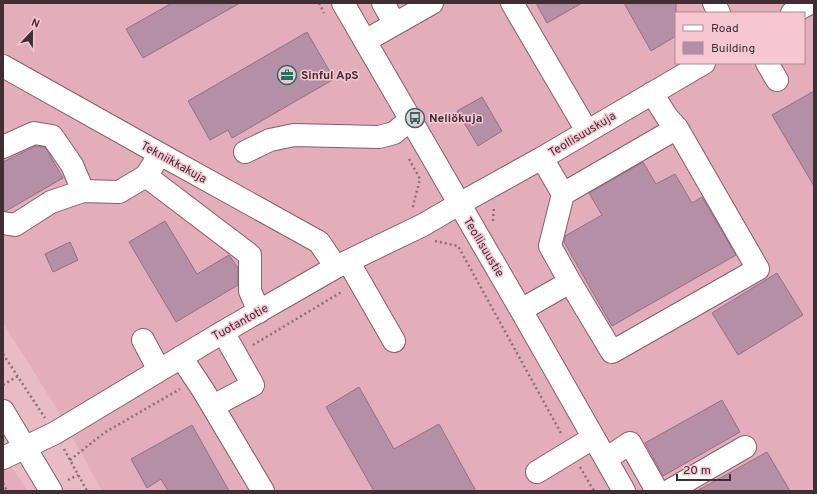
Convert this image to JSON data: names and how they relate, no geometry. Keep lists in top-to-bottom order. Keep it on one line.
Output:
{"streets":{"street":["Teollisuuskuja","Tekniikkakuja","Teollisuustie","Tuotantotie"]},"crossings":[["Teollisuuskuja","Teollisuustie"],["Teollisuuskuja","Tuotantotie"],["Tekniikkakuja","Tuotantotie"],["Teollisuustie","Tuotantotie"]],"places":{"office":["Sinful ApS"],"bus stop":["Neliökuja"]},"legend":["Road","Building"],"scale_bar":"20 m","north":"top"}
